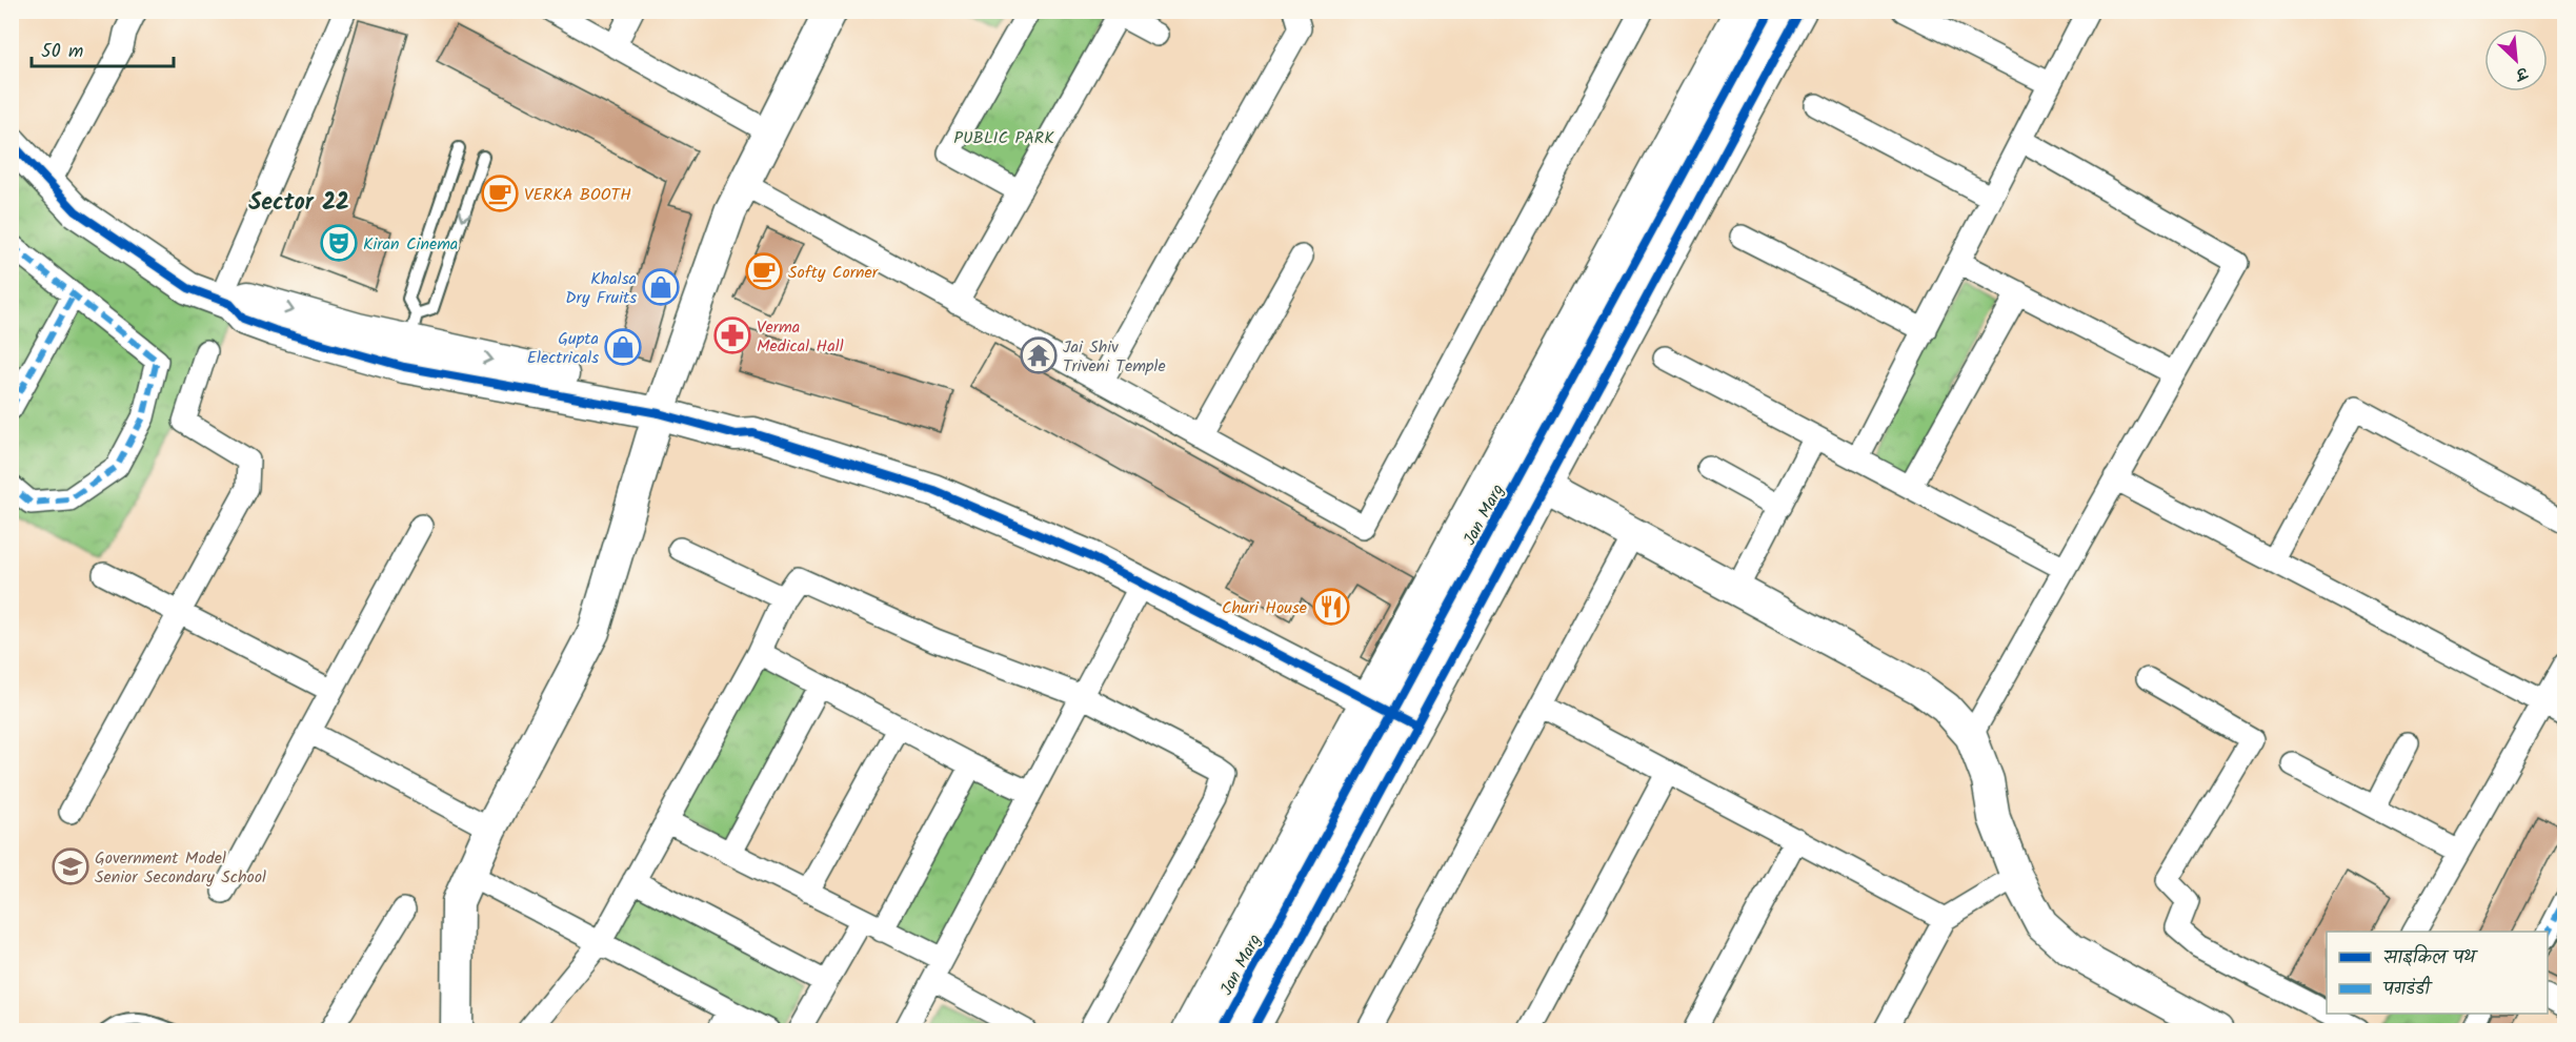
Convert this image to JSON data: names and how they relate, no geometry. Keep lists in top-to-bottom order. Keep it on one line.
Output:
{"streets":{"street":["Jan Marg"]},"districts":["Sector 22"],"parks":["PUBLIC PARK"],"places":{"cafe":["VERKA BOOTH","Softy Corner"],"theatre":["Kiran Cinema"],"shop":["Khalsa Dry Fruits","Gupta Electricals"],"pharmacy":["Verma Medical Hall"],"temple":["Jai Shiv Triveni Temple"],"restaurant":["Churi House"],"school or university":["Government Model Senior Secondary School"]},"legend":["साइकिल पथ","पगडंडी"],"scale_bar":"50 m","north":"bottom right"}
